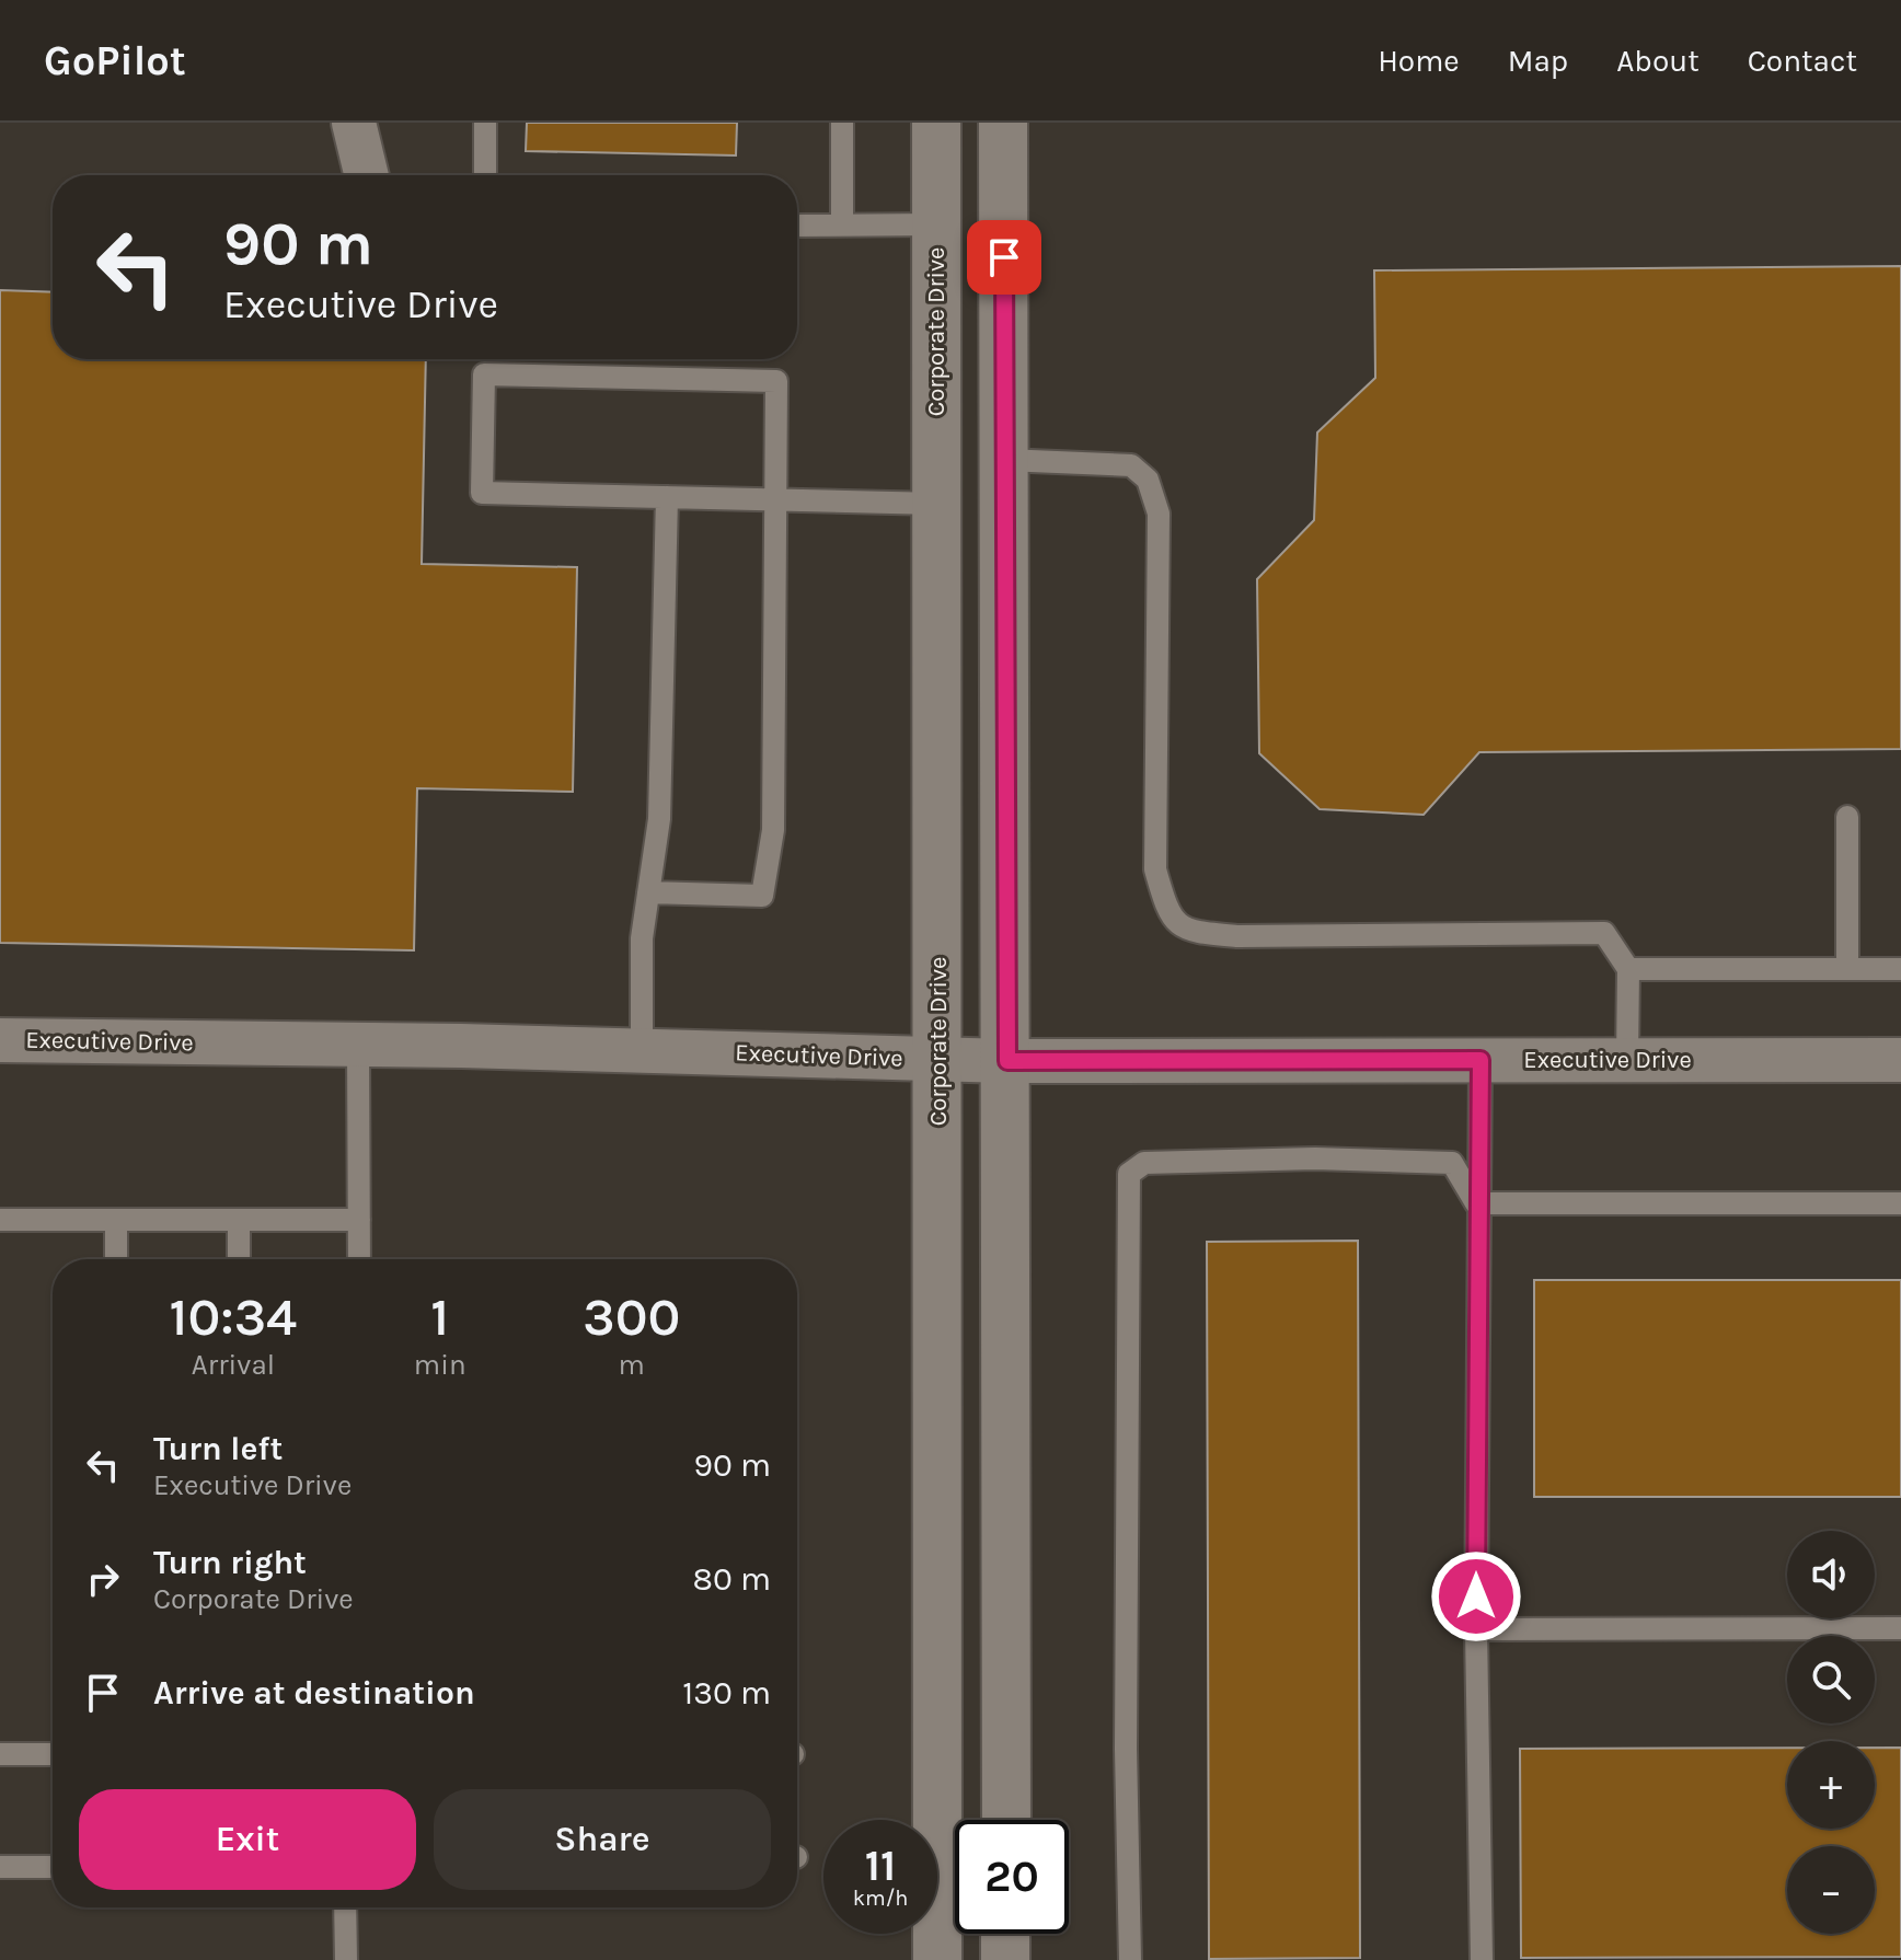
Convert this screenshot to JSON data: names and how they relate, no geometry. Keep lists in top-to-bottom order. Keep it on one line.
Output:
{"streets":{"street":["Corporate Drive","Executive Drive"]},"crossings":[["Corporate Drive","Executive Drive"]],"page":{"header":"GoPilot","nav":["Home","Map","About","Contact"],"turn":["90 m","Executive Drive"],"eta":["10:34","Arrival","1","min","300","m"],"list":[{"name":"Turn left","note":"Executive Drive","value":"90 m"},{"name":"Turn right","note":"Corporate Drive","value":"80 m"},{"name":"Arrive at destination","value":"130 m"}],"map_buttons":["+","−"],"buttons":["Exit","Share"],"speed":"11 km/h","limit":"20"}}
